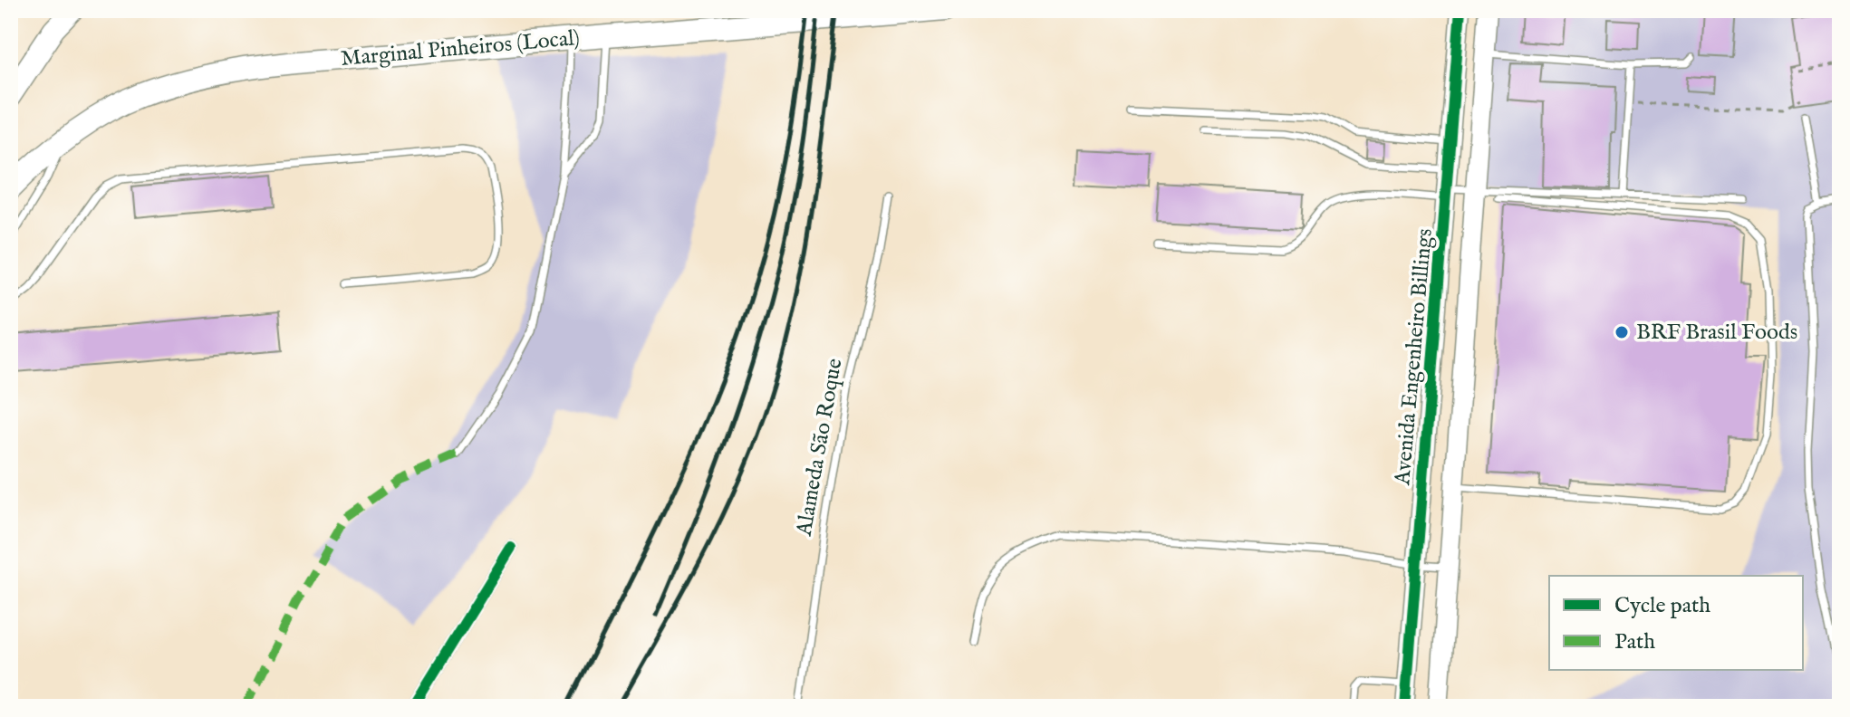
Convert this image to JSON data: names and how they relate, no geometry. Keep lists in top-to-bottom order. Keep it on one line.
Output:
{"streets":{"highway":["Marginal Pinheiros (Local)"],"street":["Avenida Engenheiro Billings"],"lane":["Alameda São Roque"]},"places":["BRF Brasil Foods"],"legend":["Cycle path","Path"]}
